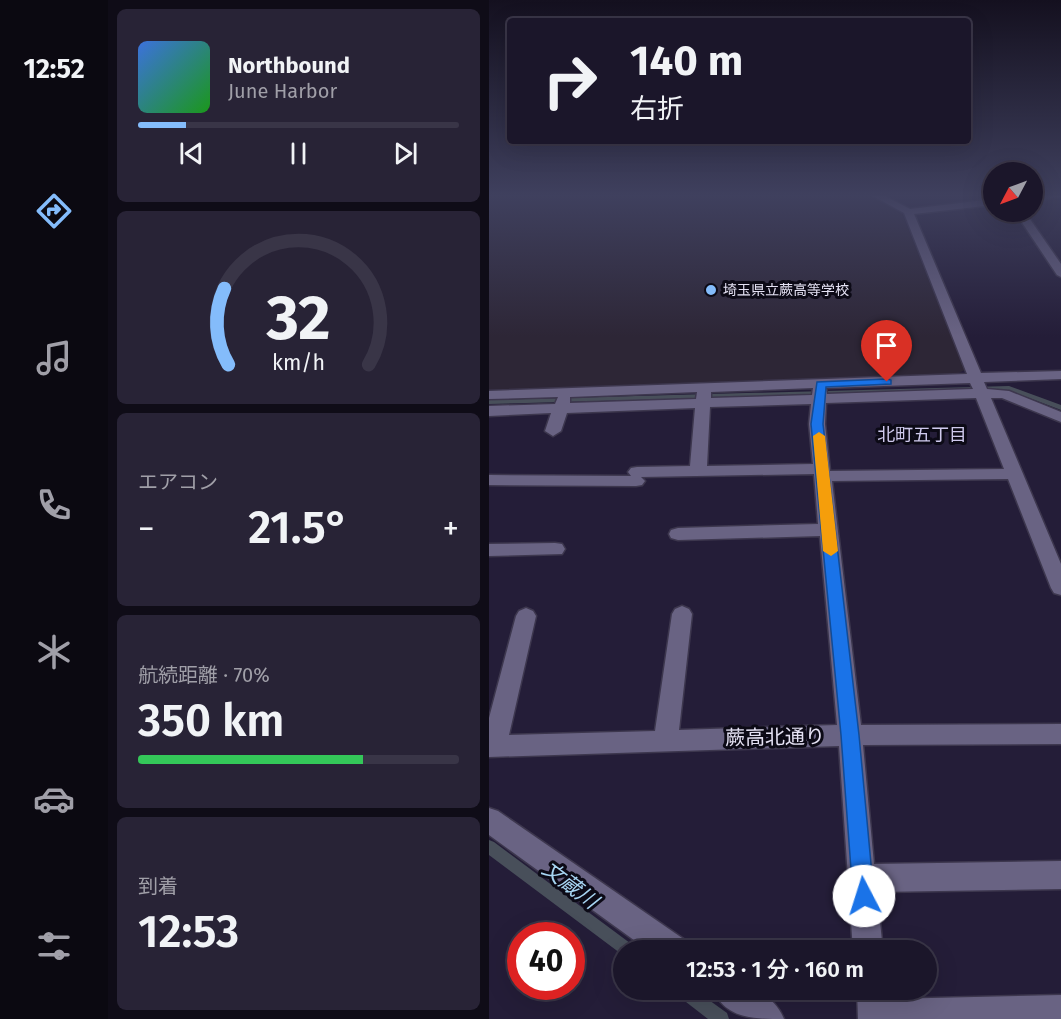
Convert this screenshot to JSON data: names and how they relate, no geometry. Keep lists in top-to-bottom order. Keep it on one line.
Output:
{"streets":{"street":["蕨高北通り"]},"districts":["北町五丁目"],"water":["文蔵川"],"places":["埼玉県立蕨高等学校"],"north":"bottom left","page":{"tabs":"12:52","turn":["140 m","右折"],"song":["Northbound","June Harbor"],"tile":["エアコン",["航続距離 · 70%","350 km"],["到着","12:53"]],"heat":["−","21.5°","+"],"limit":"40","trip":"12:53 · 1 分 · 160 m","gauge":["32","km/h"]}}
